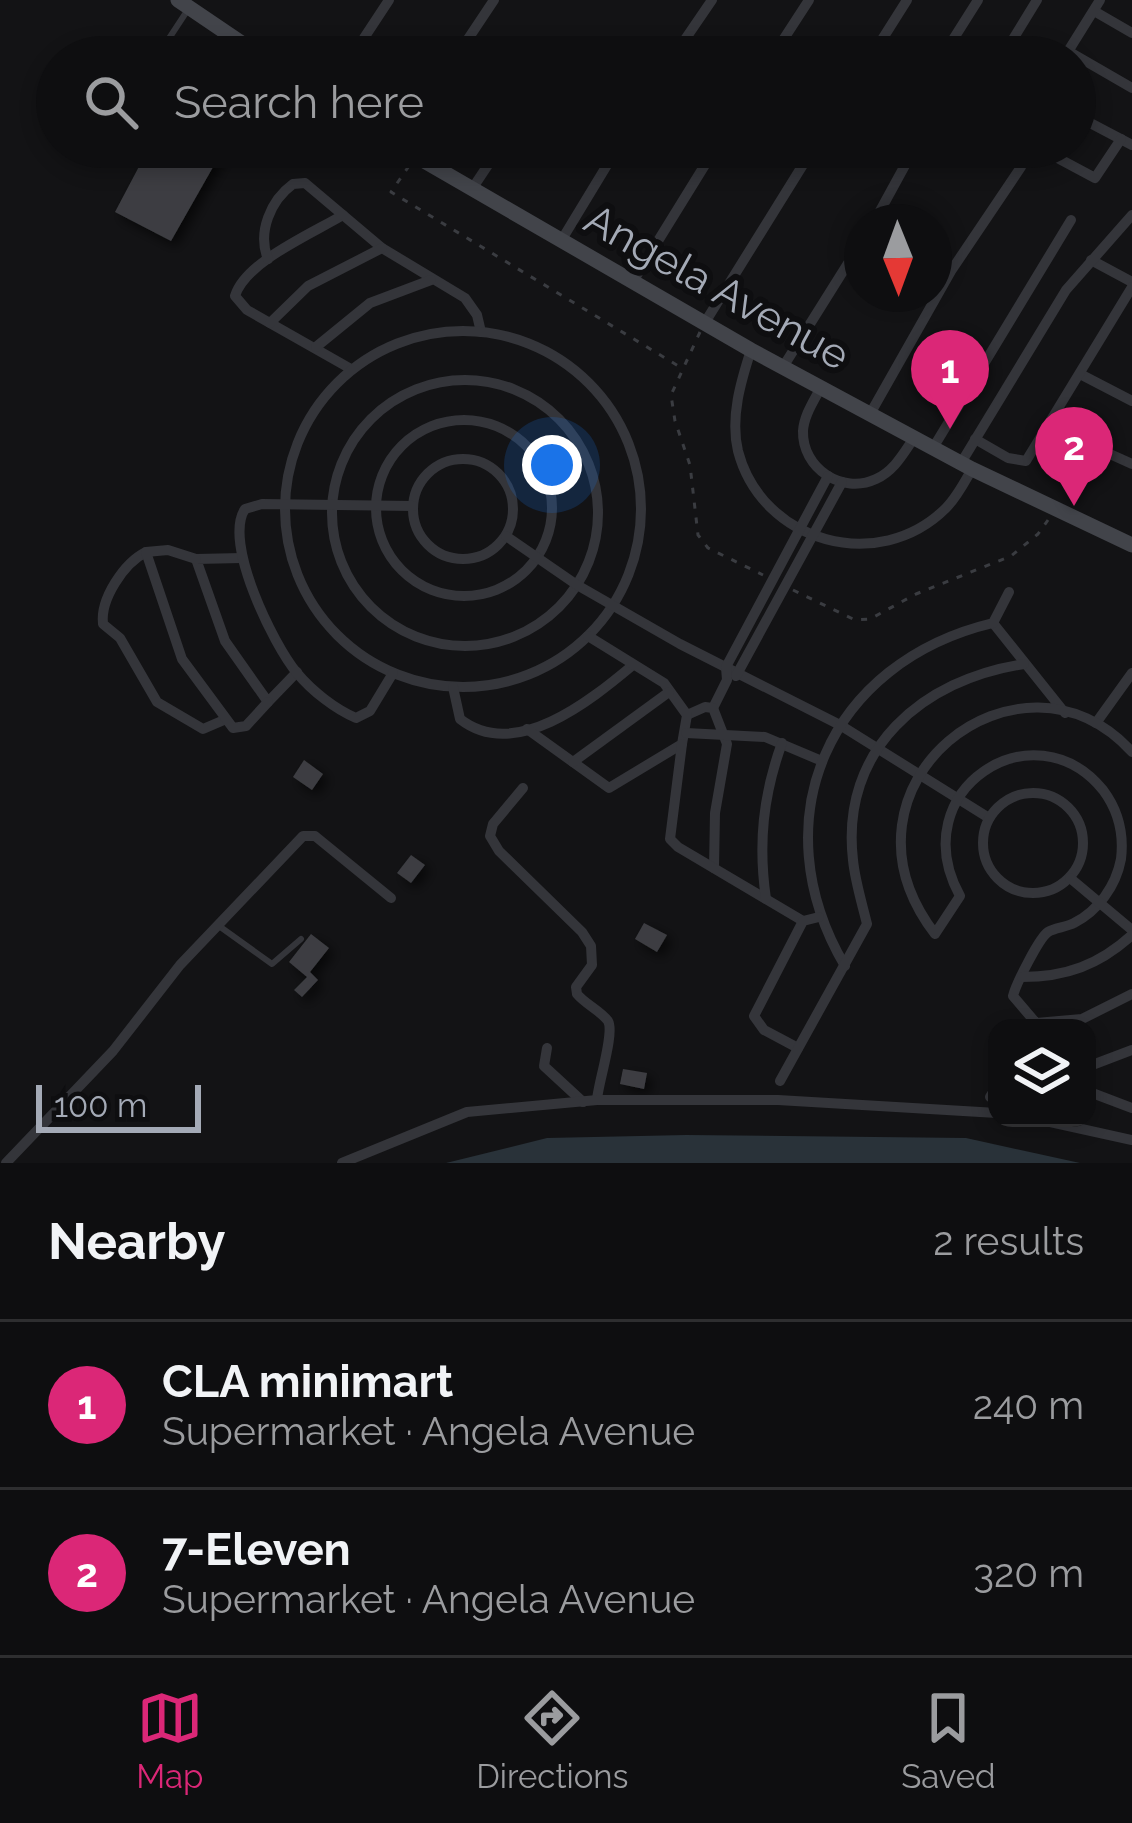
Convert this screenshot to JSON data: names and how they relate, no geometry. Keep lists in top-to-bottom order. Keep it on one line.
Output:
{"streets":{"main road":["Angela Avenue"]},"scale_bar":"100 m","north":"bottom","page":{"search":"Search here","pins":["1","2"],"scale":"100 m","heading":["Nearby","2 results"],"list":[{"mark":"1","name":"CLA minimart","note":"Supermarket · Angela Avenue","value":"240 m"},{"mark":"2","name":"7-Eleven","note":"Supermarket · Angela Avenue","value":"320 m"}],"nav":["Map","Directions","Saved"]}}
